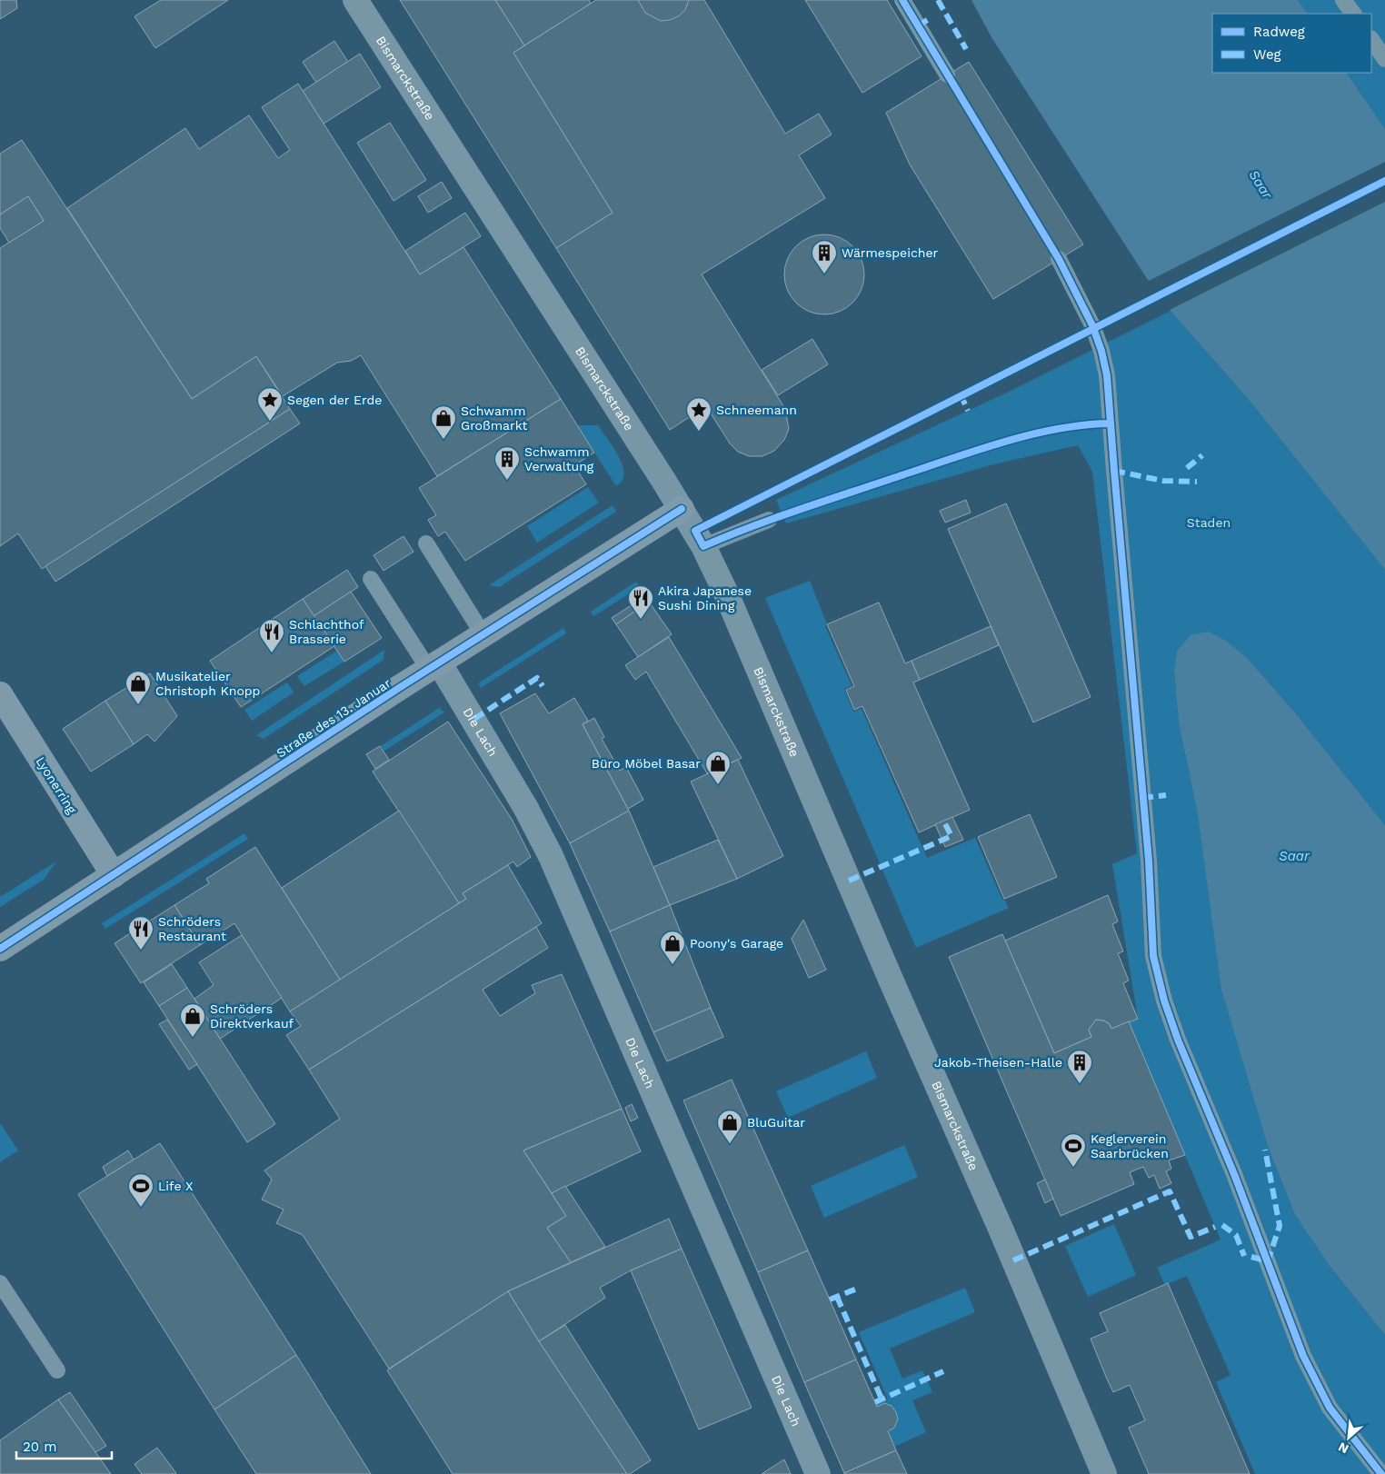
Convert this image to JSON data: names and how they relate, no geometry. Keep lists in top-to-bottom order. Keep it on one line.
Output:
{"streets":{"street":["Bismarckstraße","Straße des 13. Januar","Die Lach","Lyonerring"]},"crossings":[["Bismarckstraße","Straße des 13. Januar"],["Straße des 13. Januar","Die Lach"],["Straße des 13. Januar","Lyonerring"]],"water":["Saar"],"parks":["Staden"],"places":{"building":["Wärmespeicher","Schwamm Verwaltung","Jakob-Theisen-Halle"],"place":["Segen der Erde","Schneemann"],"shop":["Schwamm Großmarkt","Musikatelier Christoph Knopp","Büro Möbel Basar","Poony's Garage","Schröders Direktverkauf","BluGuitar"],"restaurant":["Akira Japanese Sushi Dining","Schlachthof Brasserie","Schröders Restaurant"],"sports":["Keglerverein Saarbrücken","Life X"]},"legend":["Radweg","Weg"],"scale_bar":"20 m","north":"bottom left"}
